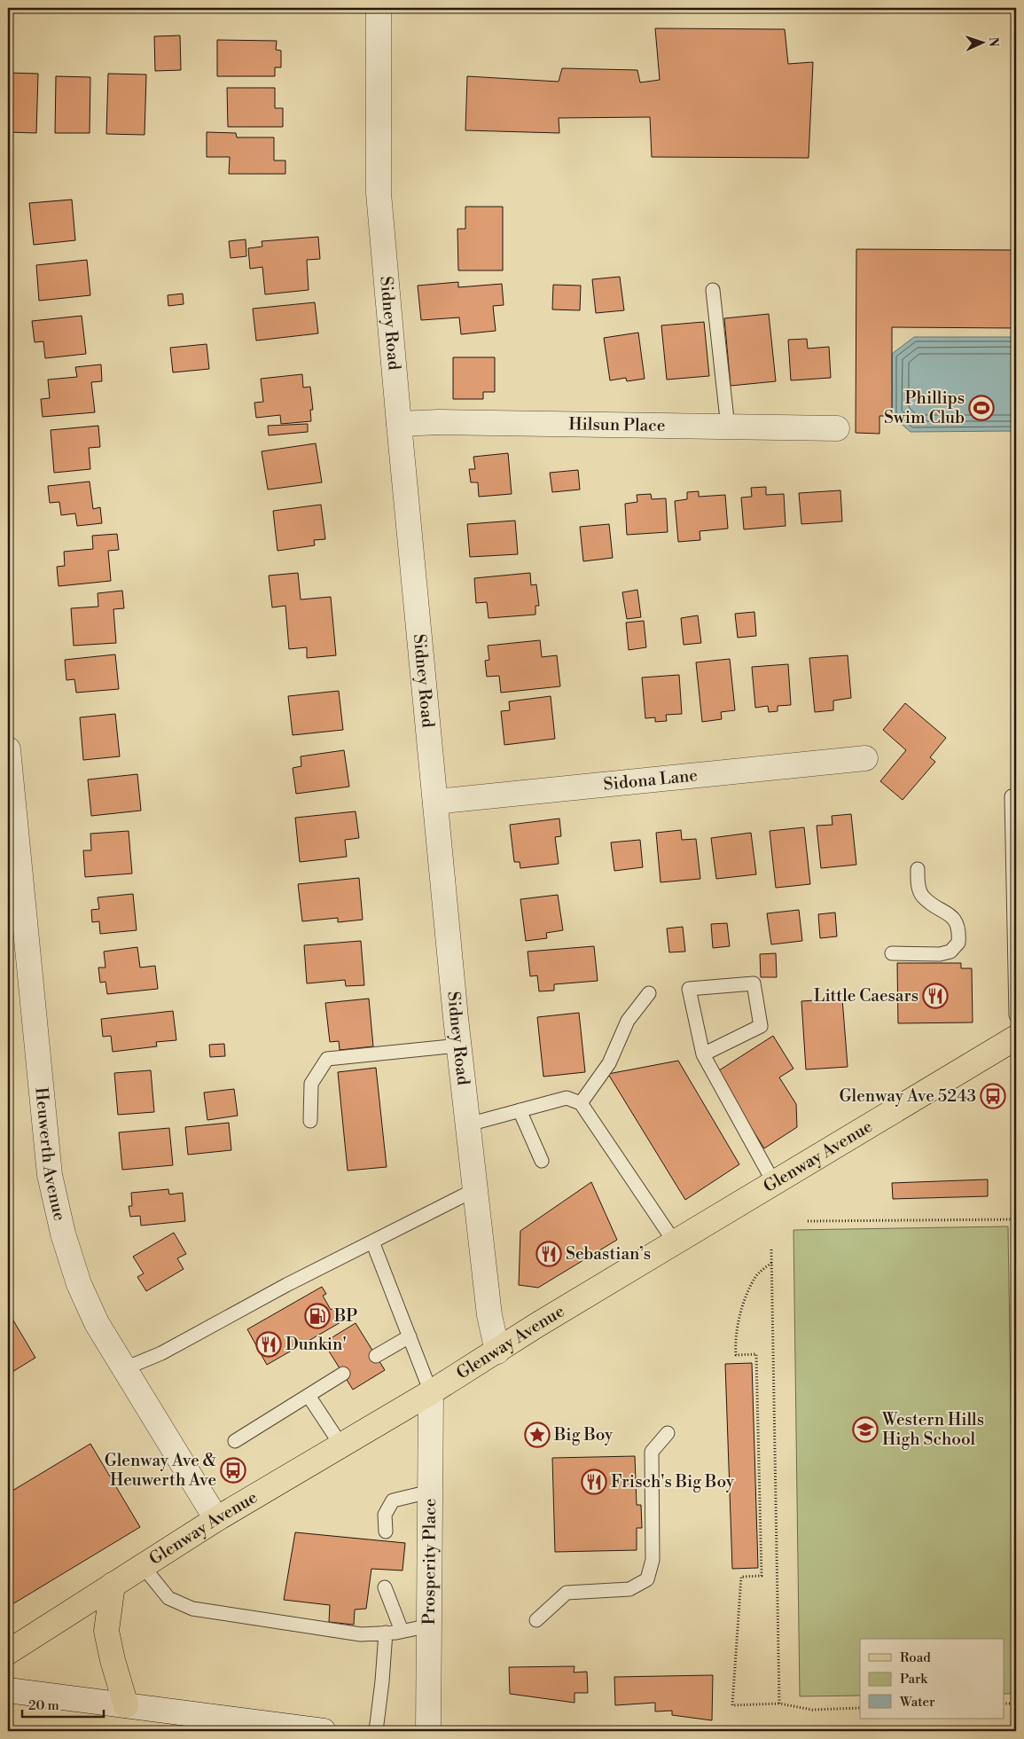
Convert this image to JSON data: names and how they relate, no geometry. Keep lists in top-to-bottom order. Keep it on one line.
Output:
{"streets":{"main road":["Glenway Avenue"],"street":["Sidney Road","Hilsun Place","Sidona Lane","Heuwerth Avenue","Prosperity Place"]},"crossings":[["Sidney Road","Hilsun Place"],["Sidney Road","Sidona Lane"],["Sidney Road","Glenway Avenue"],["Heuwerth Avenue","Glenway Avenue"],["Glenway Avenue","Prosperity Place"]],"places":{"sports":["Phillips Swim Club"],"restaurant":["Little Caesars","Sebastian’s","Dunkin'","Frisch's Big Boy"],"bus stop":["Glenway Ave 5243","Glenway Ave & Heuwerth Ave"],"fuel station":["BP"],"school or university":["Western Hills High School"],"place":["Big Boy"]},"legend":["Road","Park","Water"],"scale_bar":"20 m","north":"right"}
